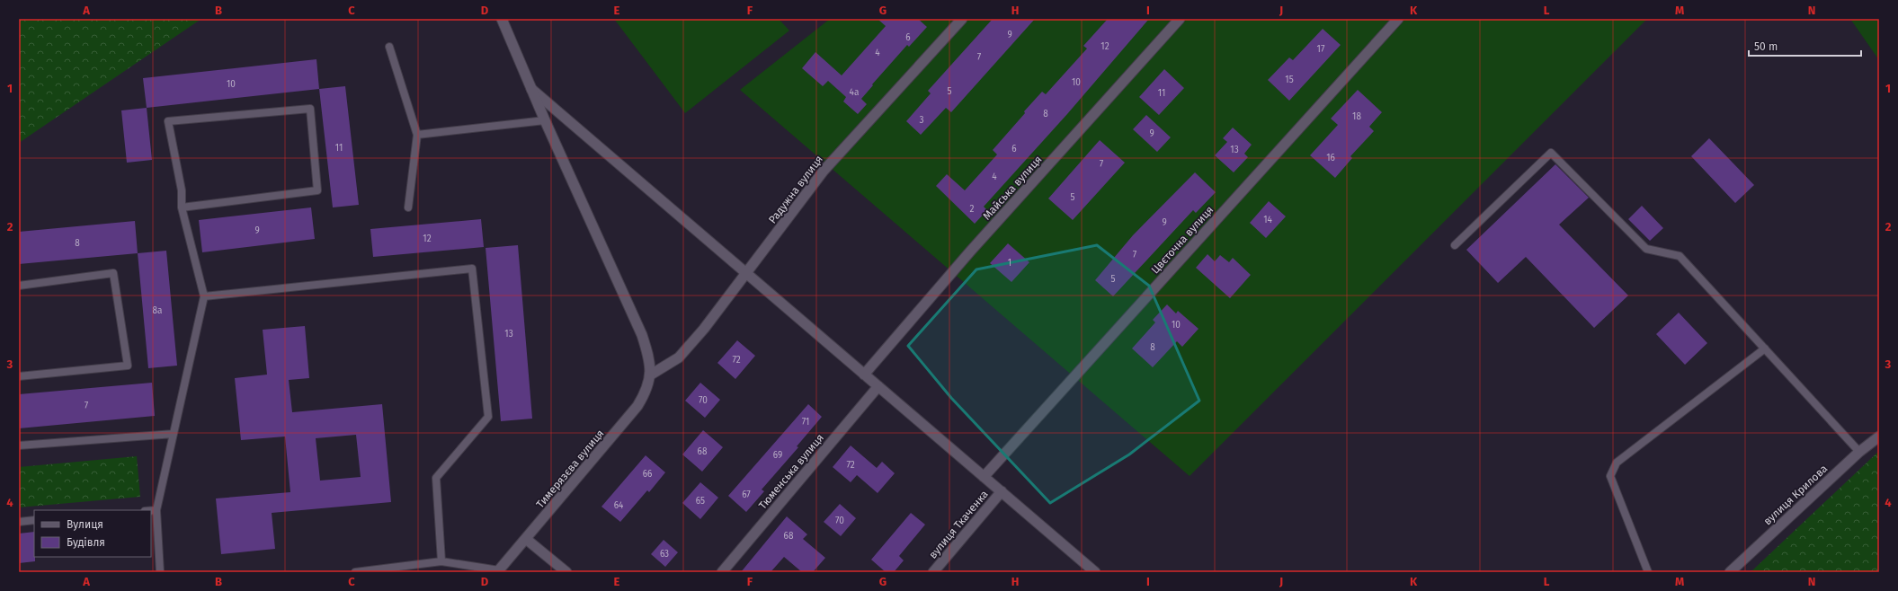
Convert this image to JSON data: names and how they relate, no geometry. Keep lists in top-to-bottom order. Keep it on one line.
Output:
{"streets":{"street":["Майська вулиця","Радужна вулиця","Цвєточна вулиця","Тимерязєва вулиця","Тюменська вулиця","вулиця Крилова","вулиця Ткаченка"]},"crossings":[["Радужна вулиця","Тимерязєва вулиця"]],"house_numbers":["9","6","12","17","4","7","15","10","10","5","4а","11","8","18","3","9","11","6","13","16","7","4","5","2","14","9","9","12","8","7","1","5","8а","10","13","8","72","70","7","71","68","69","72","66","67","65","64","70","68","63"],"legend":["Вулиця","Будівля"],"scale_bar":"50 m","grid":{"columns":["A","B","C","D","E","F","G","H","I","J","K","L","M","N"],"rows":["1","2","3","4"]}}
